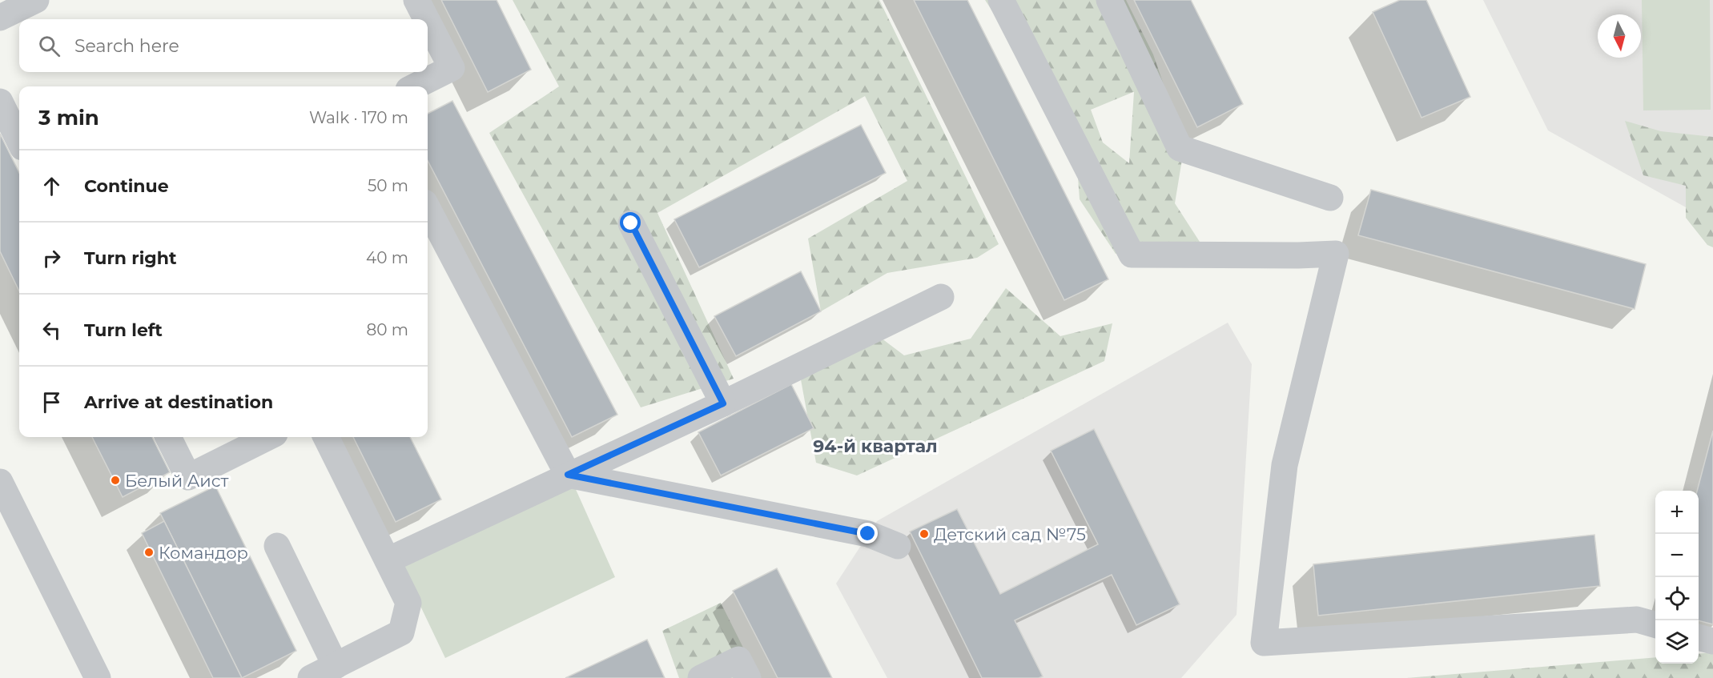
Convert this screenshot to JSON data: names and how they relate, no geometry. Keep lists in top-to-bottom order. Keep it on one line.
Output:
{"districts":["94-й квартал"],"places":["Белый Аист","Детский сад №75","Командор"],"north":"bottom","page":{"search":"Search here","heading":["3 min","Walk · 170 m"],"list":[["Continue","50 m"],["Turn right","40 m"],["Turn left","80 m"],"Arrive at destination"],"map_buttons":["+","−"]}}
